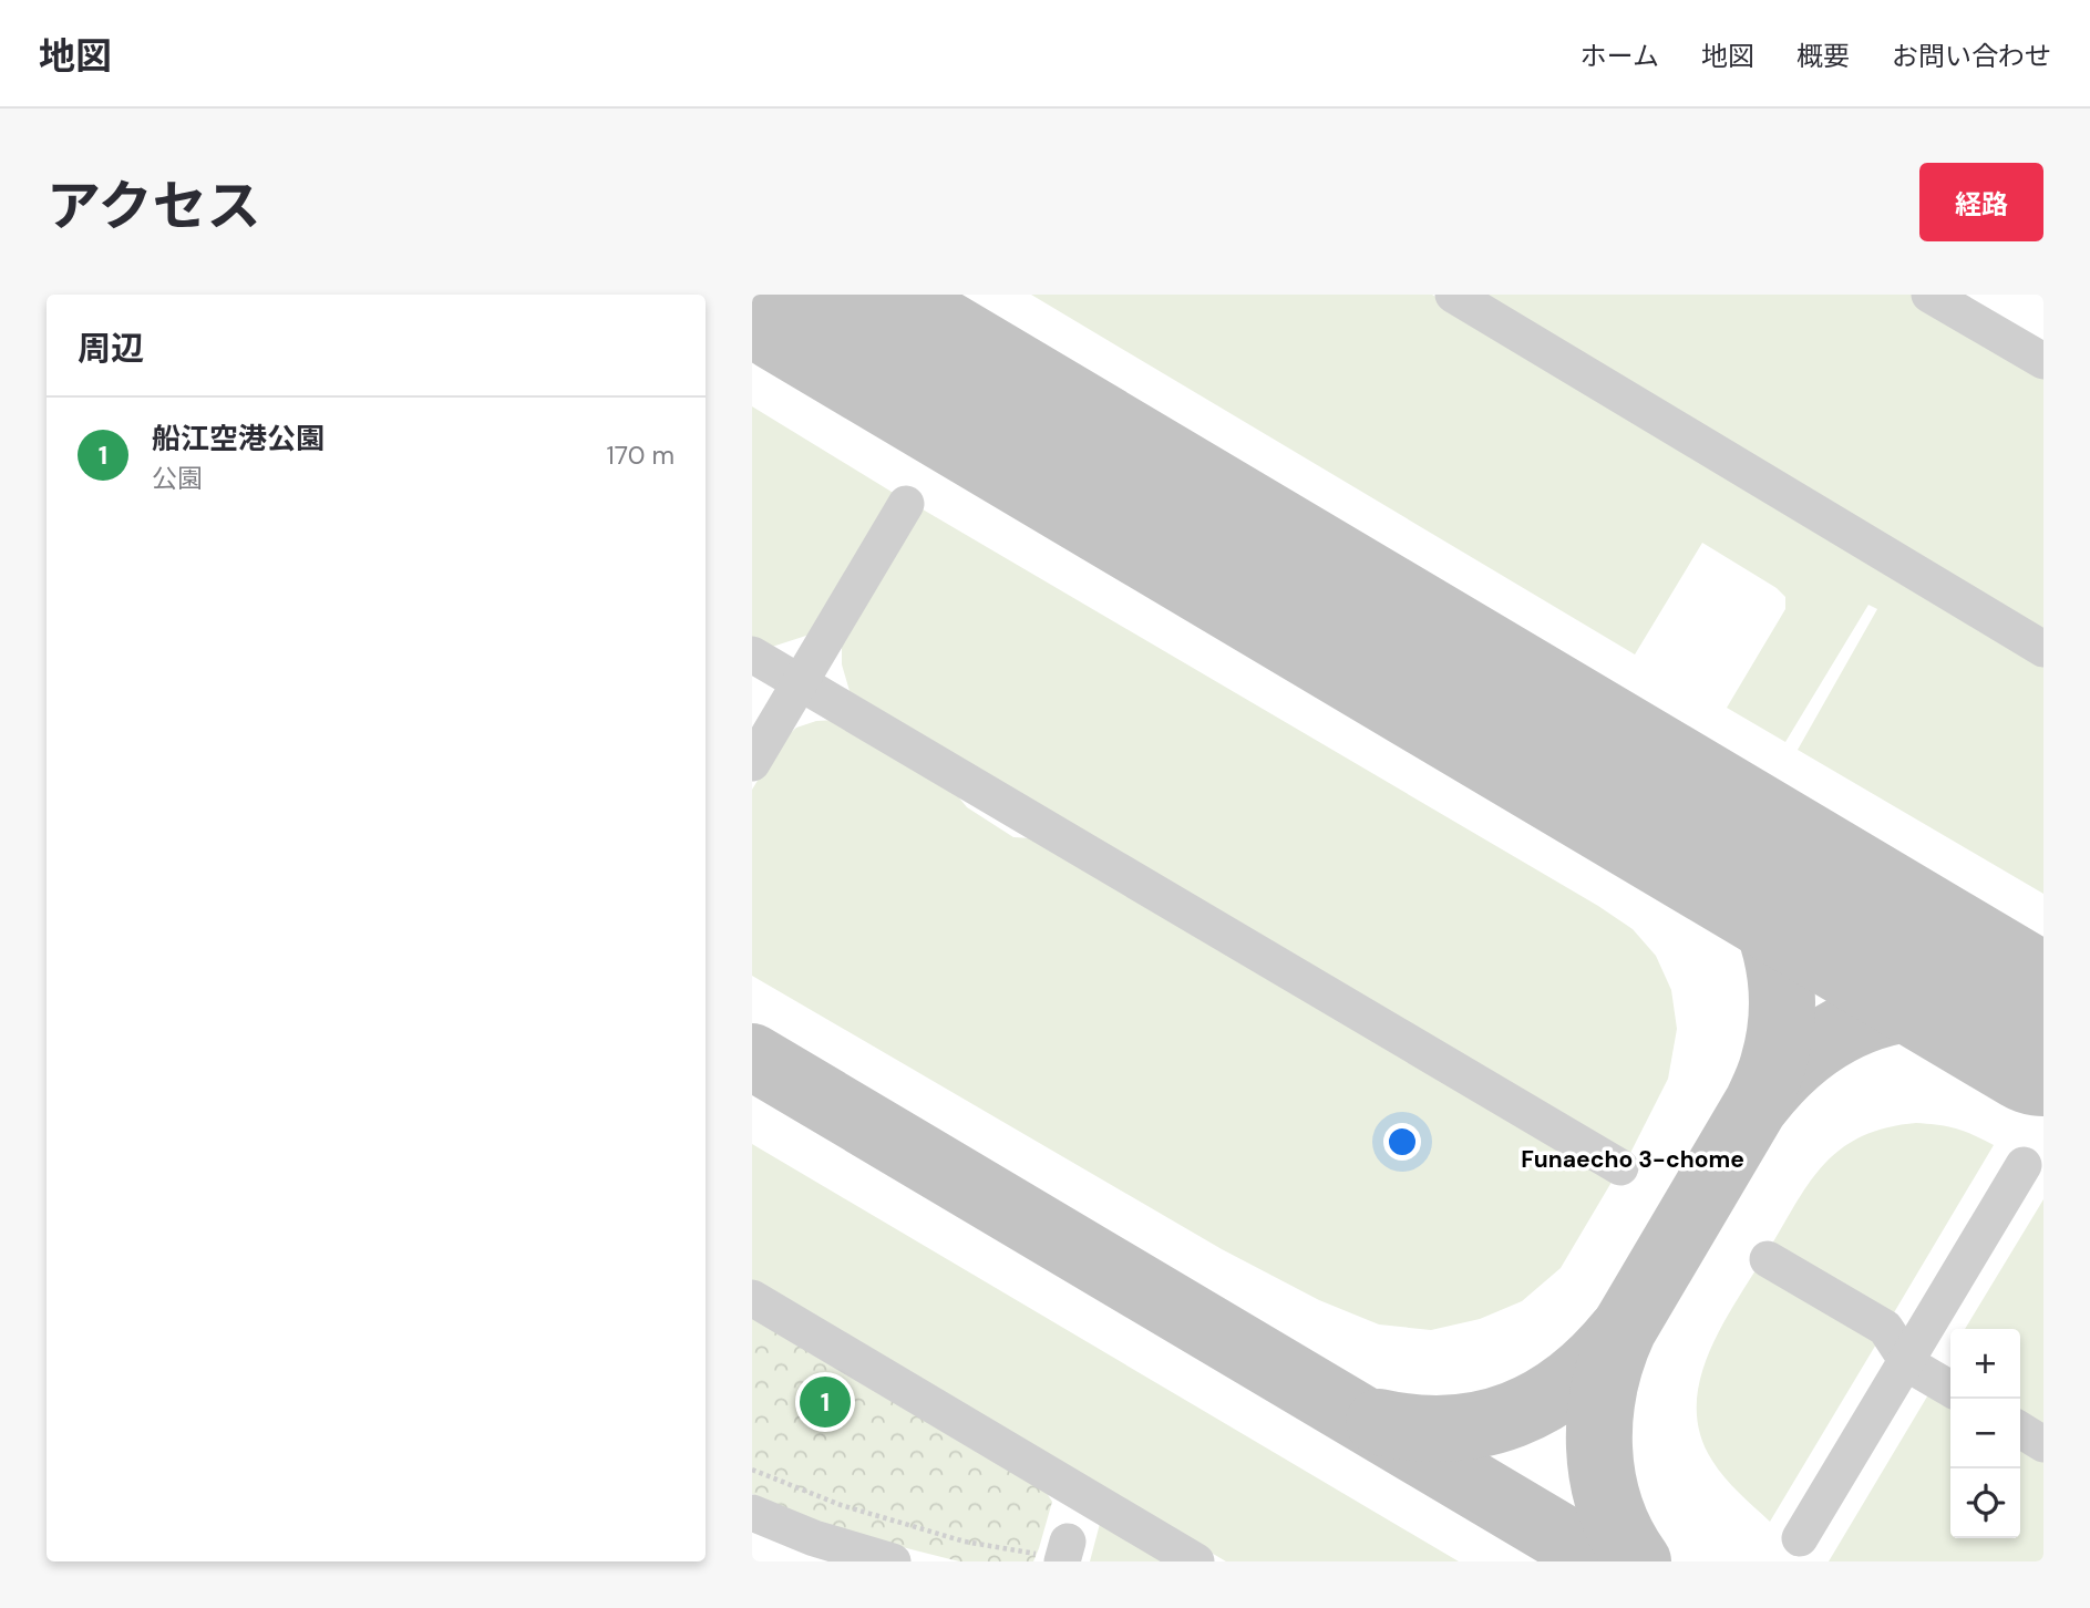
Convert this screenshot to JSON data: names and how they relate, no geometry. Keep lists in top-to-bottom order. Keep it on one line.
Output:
{"districts":["Funaecho 3-chome"],"page":{"header":"地図","nav":["ホーム","地図","概要","お問い合わせ"],"title":"アクセス","buttons":"経路","heading":"周辺","list":[{"mark":"1","name":"船江空港公園","note":"公園","value":"170 m"}],"map_buttons":["+","−"],"pins":"1"}}
